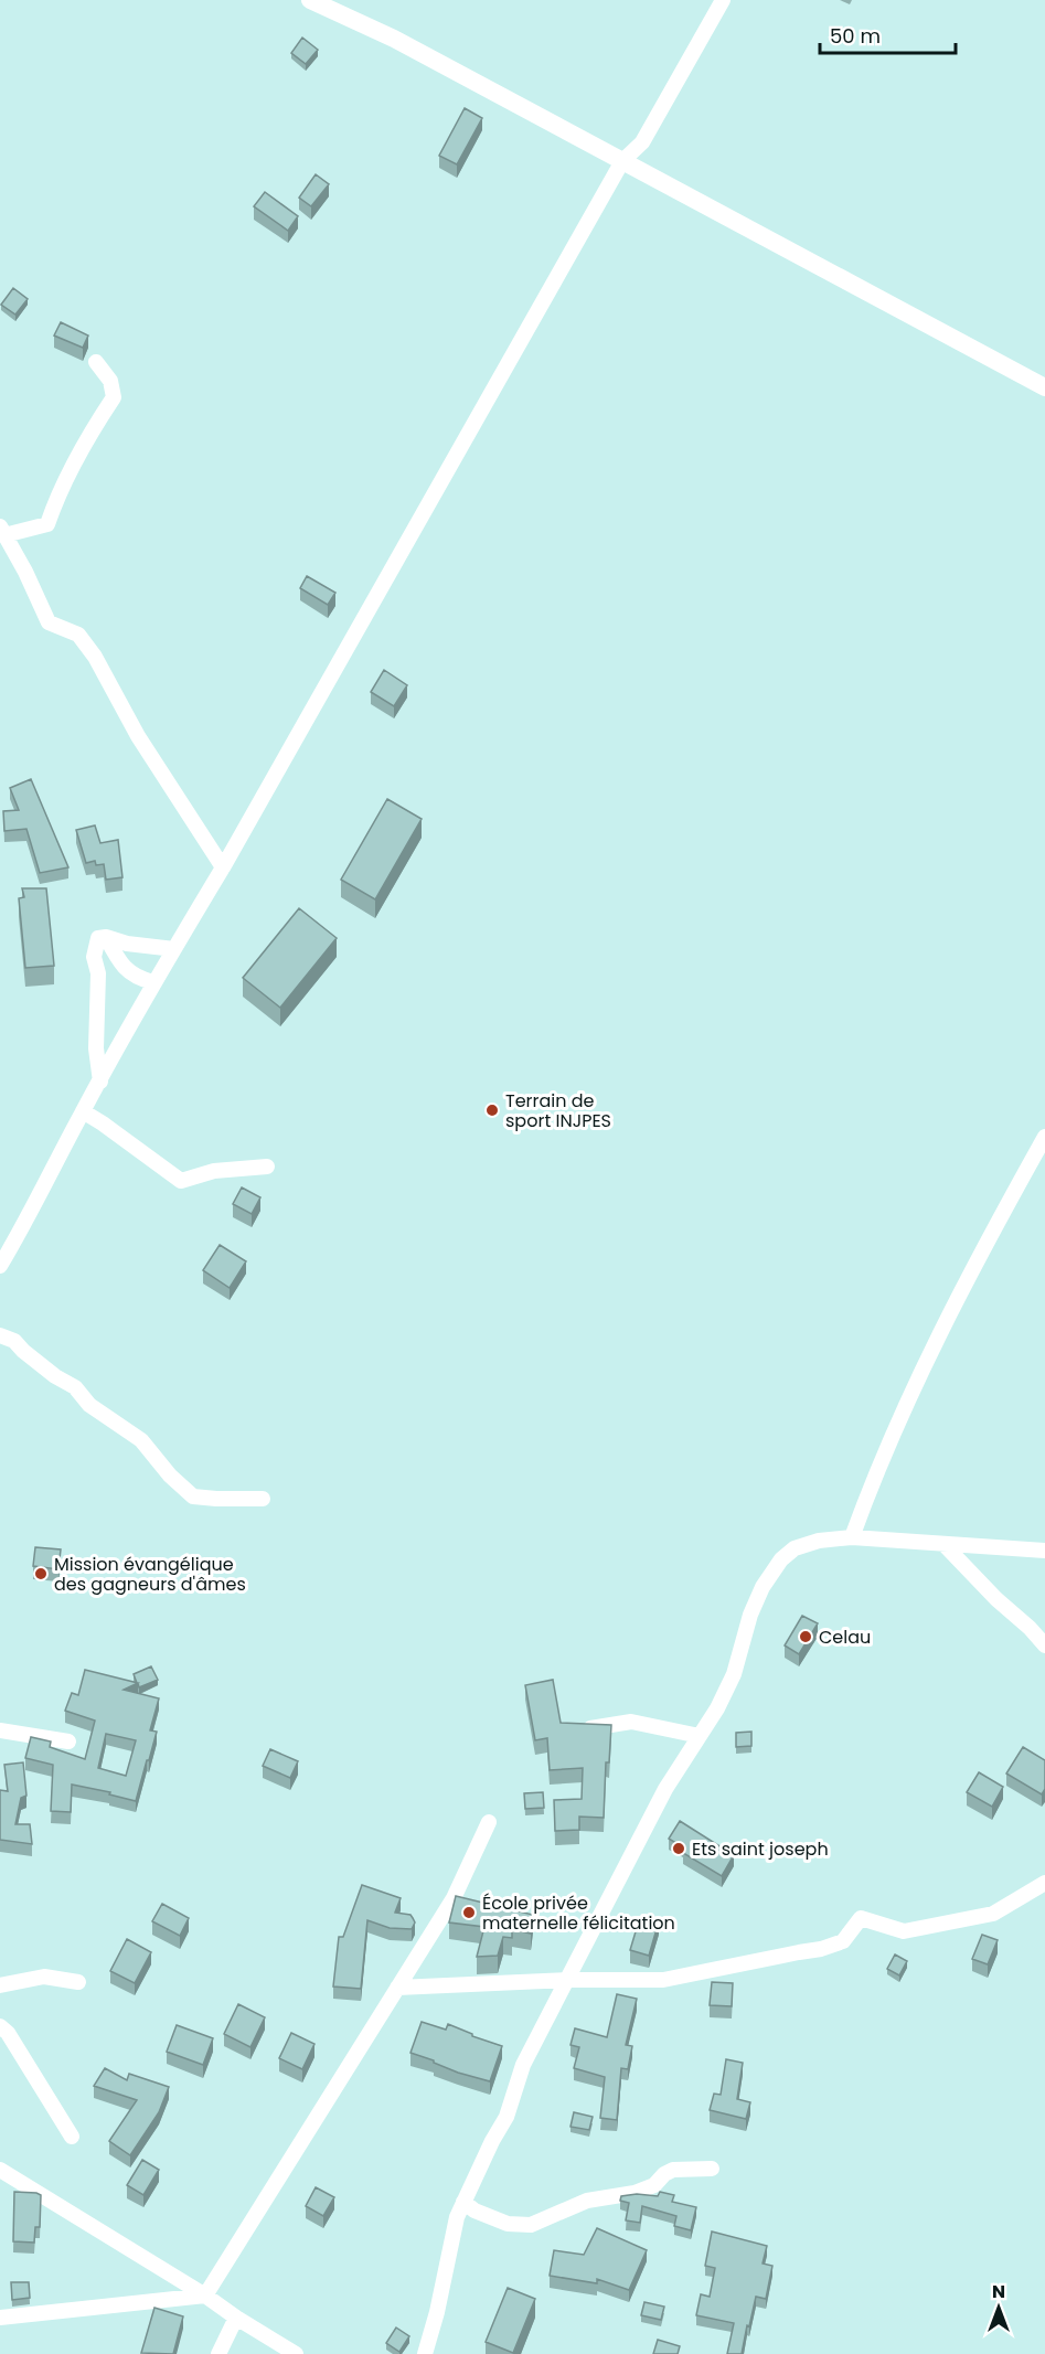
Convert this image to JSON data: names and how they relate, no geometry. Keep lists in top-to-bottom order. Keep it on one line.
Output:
{"places":["Terrain de sport INJPES","Mission évangélique des gagneurs d'âmes","Celau","Ets saint joseph","École privée maternelle félicitation"],"scale_bar":"50 m","north":"top"}
